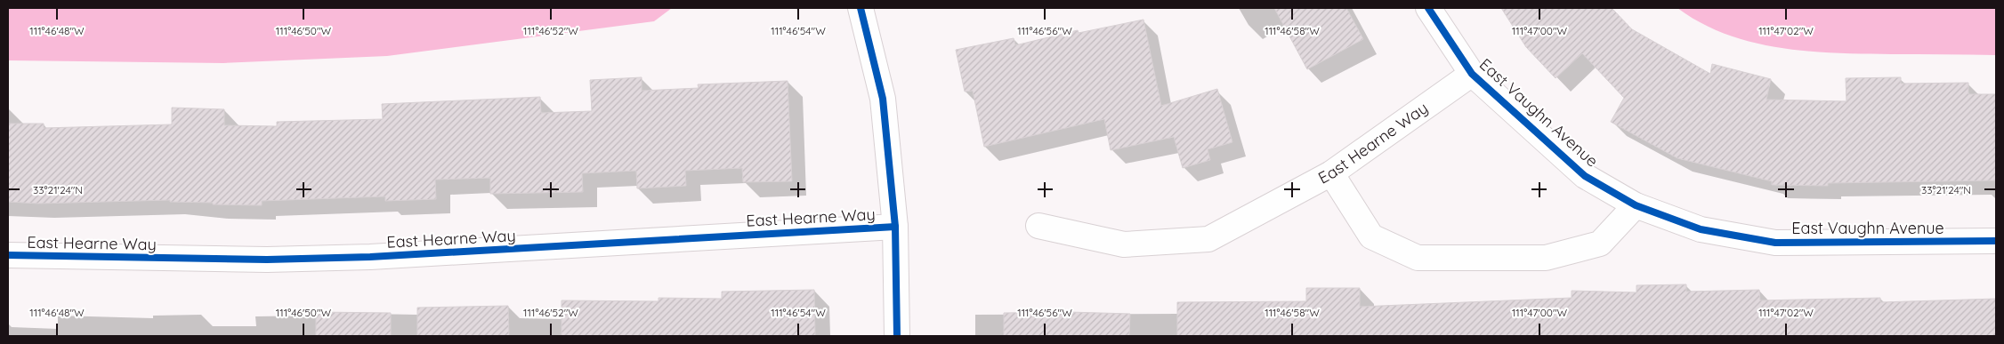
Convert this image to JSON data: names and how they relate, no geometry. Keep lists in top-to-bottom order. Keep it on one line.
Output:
{"streets":{"street":["East Vaughn Avenue","East Hearne Way"]},"crossings":[["East Vaughn Avenue","East Hearne Way"]],"coordinates":["111°46'48\"W","111°46'50\"W","111°46'52\"W","111°46'54\"W","111°46'56\"W","111°46'58\"W","111°47'00\"W","111°47'02\"W","33°21'24\"N"]}
